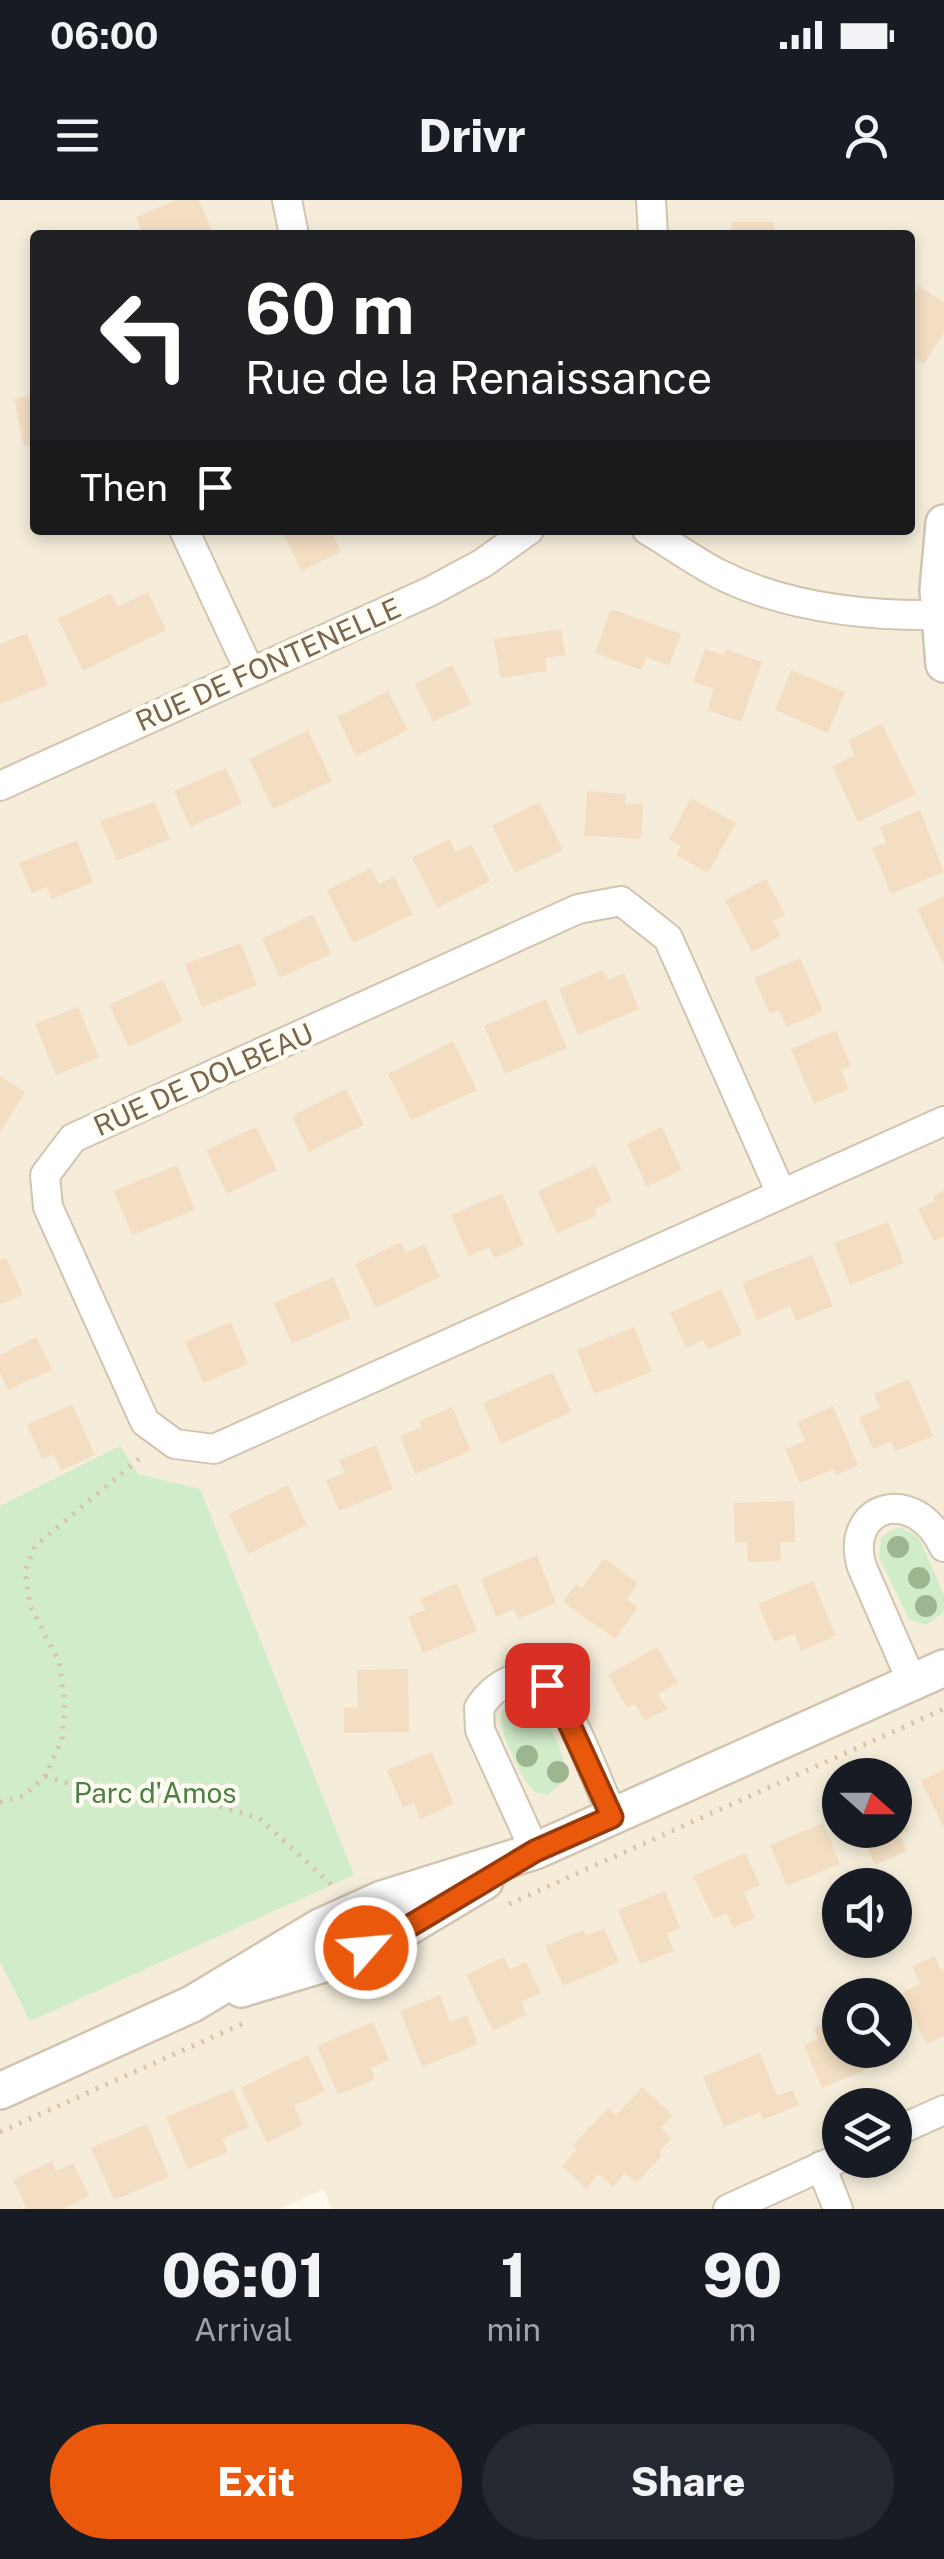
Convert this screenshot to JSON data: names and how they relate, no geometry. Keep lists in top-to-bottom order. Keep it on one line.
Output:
{"streets":{"street":["RUE DE FONTENELLE","RUE DE DOLBEAU"]},"parks":["Parc d'Amos"],"north":"right","page":{"status":"06:00","header":"Drivr","turn":["60 m","Rue de la Renaissance"],"then":"Then","eta":["06:01","Arrival","1","min","90","m"],"buttons":["Exit","Share"]}}
